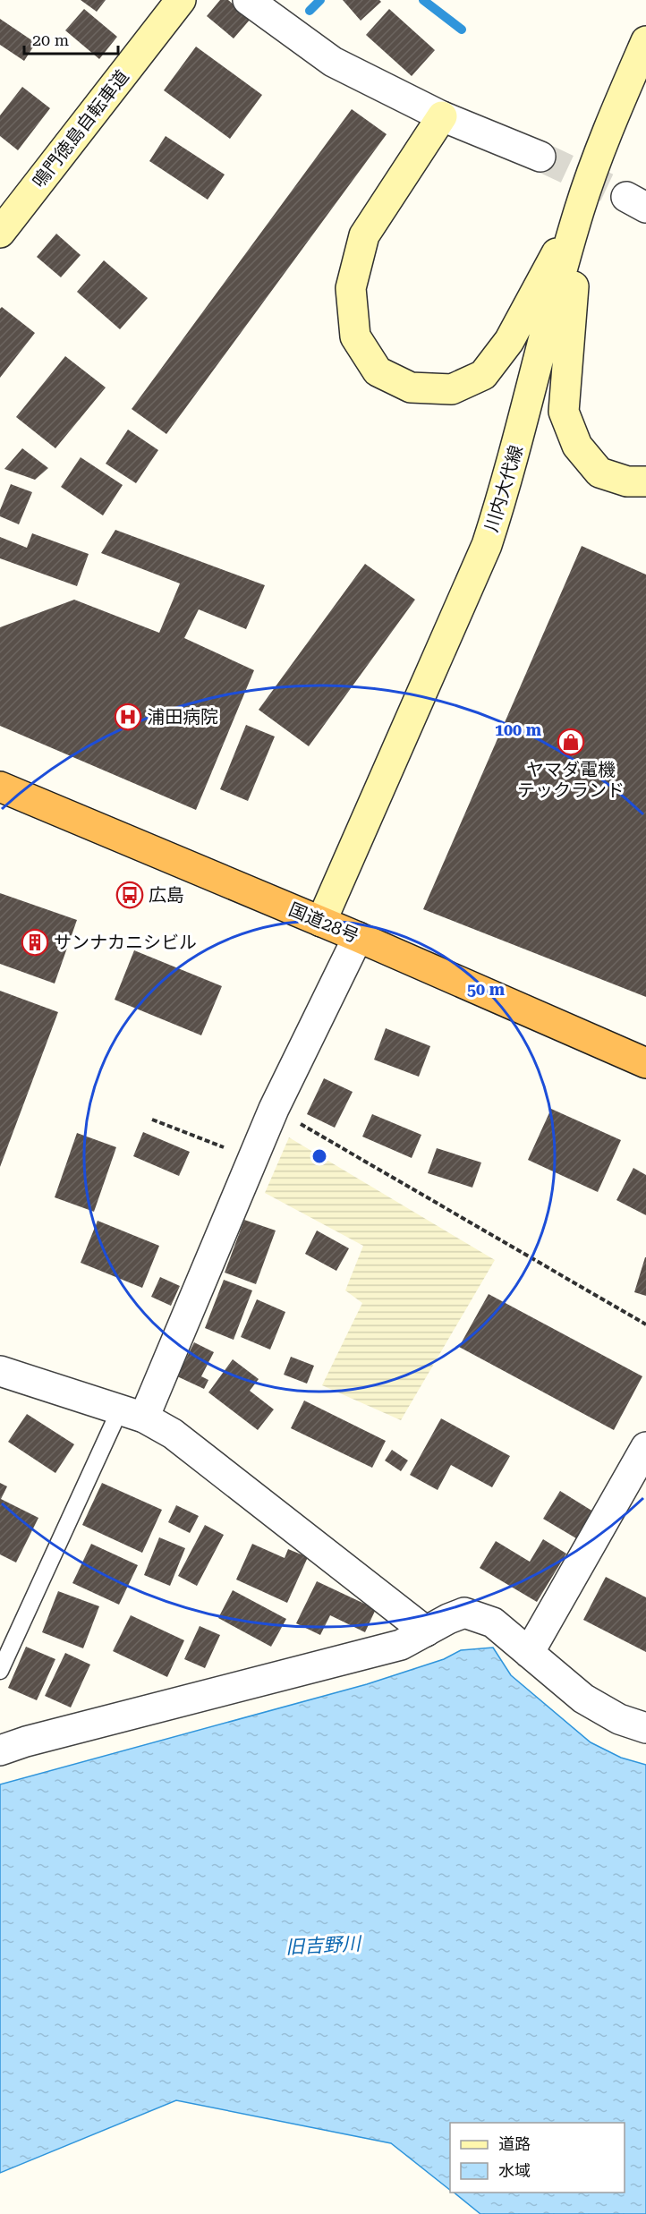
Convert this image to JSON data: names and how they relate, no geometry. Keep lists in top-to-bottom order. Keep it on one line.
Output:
{"streets":{"highway":["国道28号"],"main road":["鳴門徳島自転車道","川内大代線"]},"crossings":[["川内大代線","国道28号"]],"water":["旧吉野川"],"places":{"hospital":["浦田病院"],"shop":["ヤマダ電機 テックランド"],"bus stop":["広島"],"building":["サンナカニシビル"]},"legend":["道路","水域"],"scale_bar":"20 m","rings":["100 m","50 m"]}
